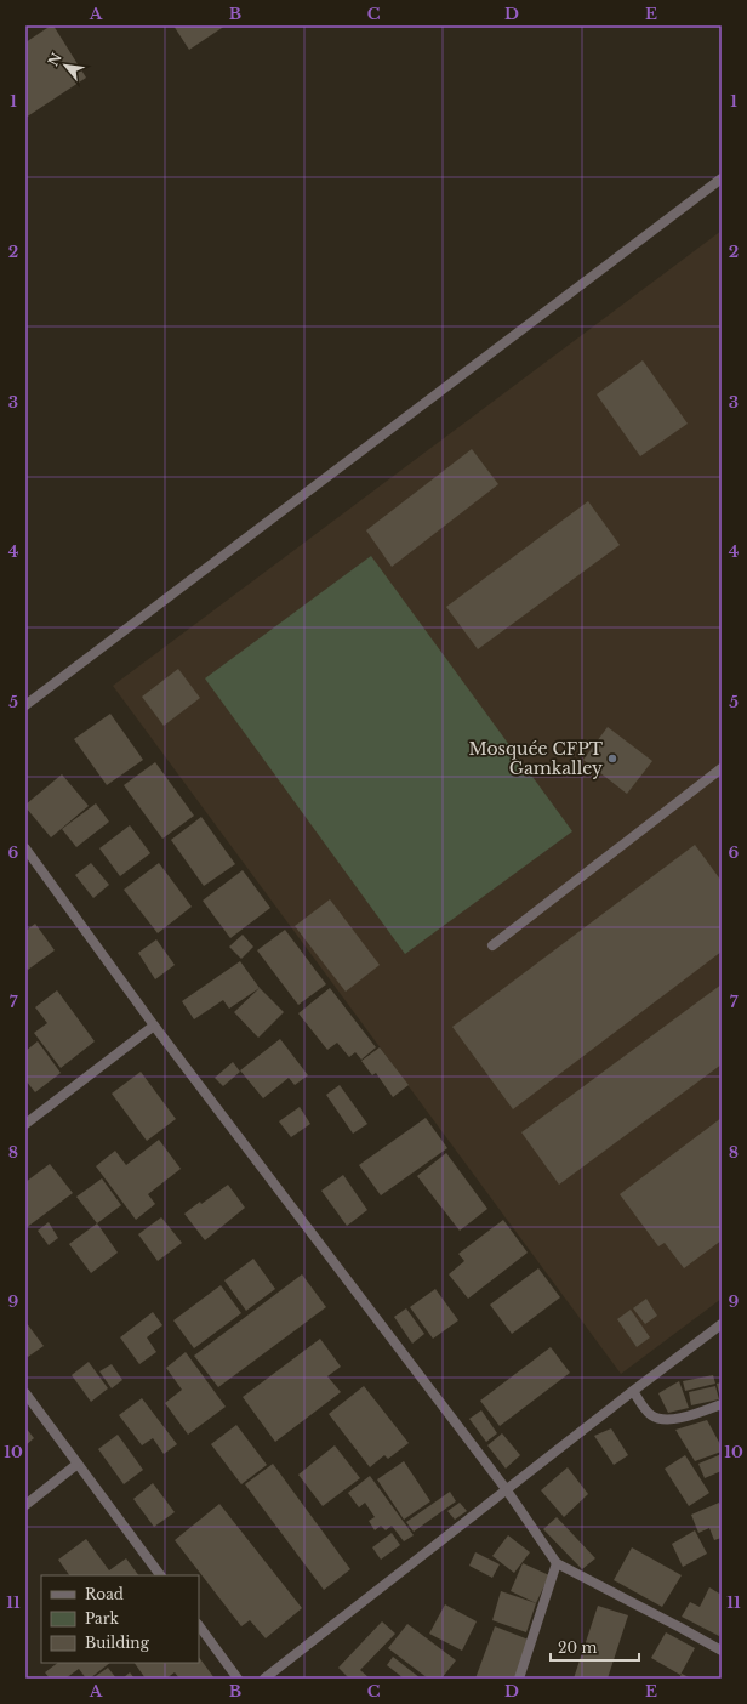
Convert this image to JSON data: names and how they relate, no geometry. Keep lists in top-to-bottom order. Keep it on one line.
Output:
{"places":["Mosquée CFPT Gamkalley"],"legend":["Road","Park","Building"],"scale_bar":"20 m","north":"top left","grid":{"columns":["A","B","C","D","E"],"rows":["1","2","3","4","5","6","7","8","9","10","11"]}}
